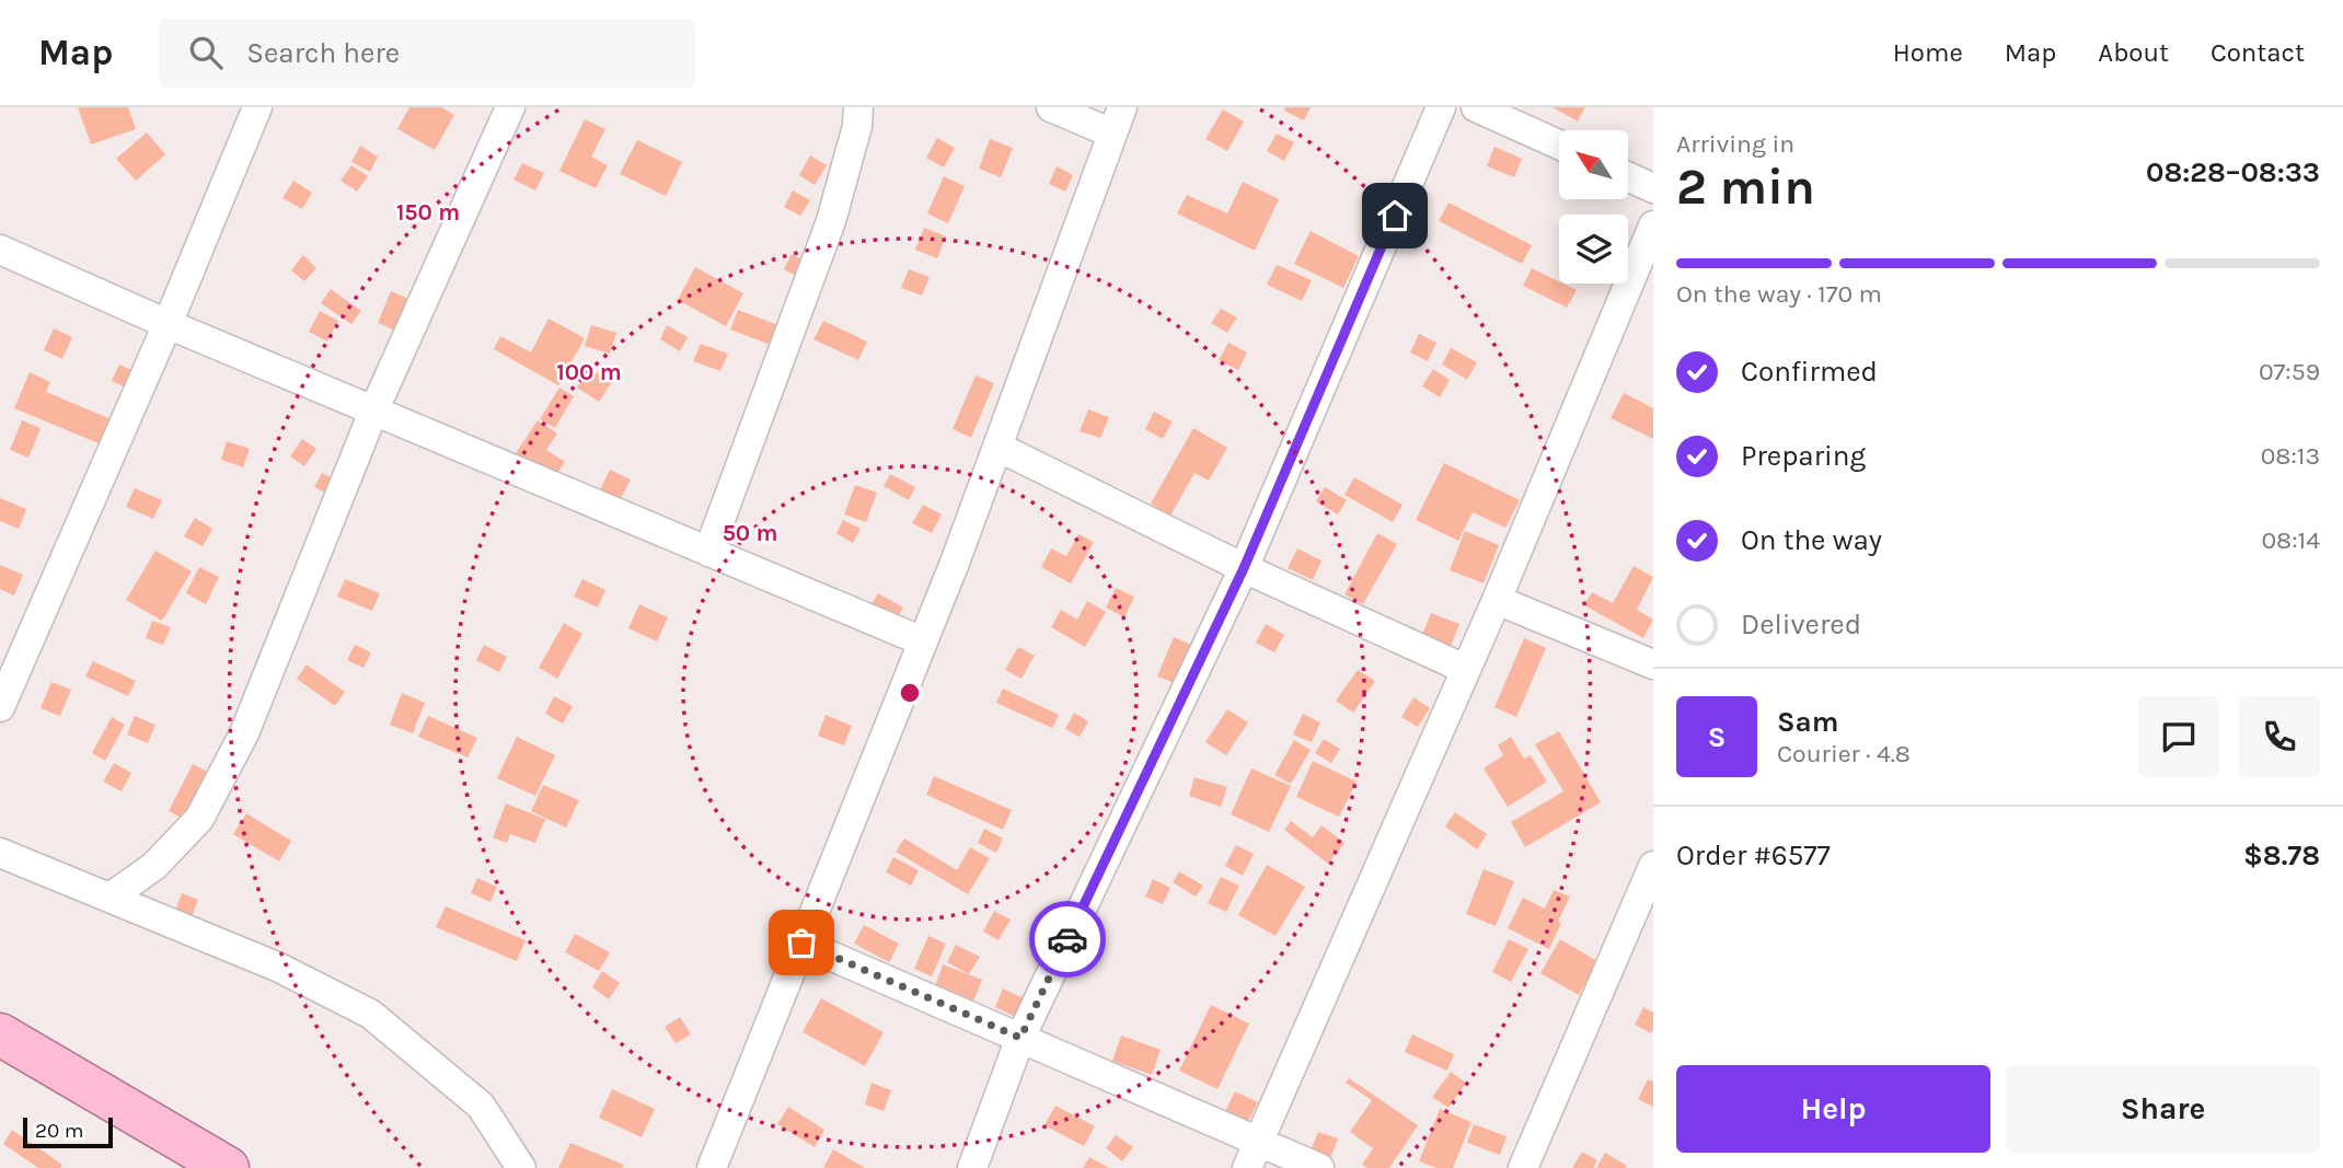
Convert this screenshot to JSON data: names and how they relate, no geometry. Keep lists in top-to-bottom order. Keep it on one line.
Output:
{"scale_bar":"20 m","north":"top left","page":{"header":"Map","search":"Search here","nav":["Home","Map","About","Contact"],"heading":["2 min","Arriving in","08:28–08:33"],"panel":["Sam","Courier · 4.8","Order #6577","$8.78"],"bar":"On the way · 170 m","list":[["Confirmed","07:59"],["Preparing","08:13"],["On the way","08:14"],"Delivered"],"round":"S","buttons":["Help","Share"],"scale":"20 m"},"rings":["150 m","100 m","50 m"]}
